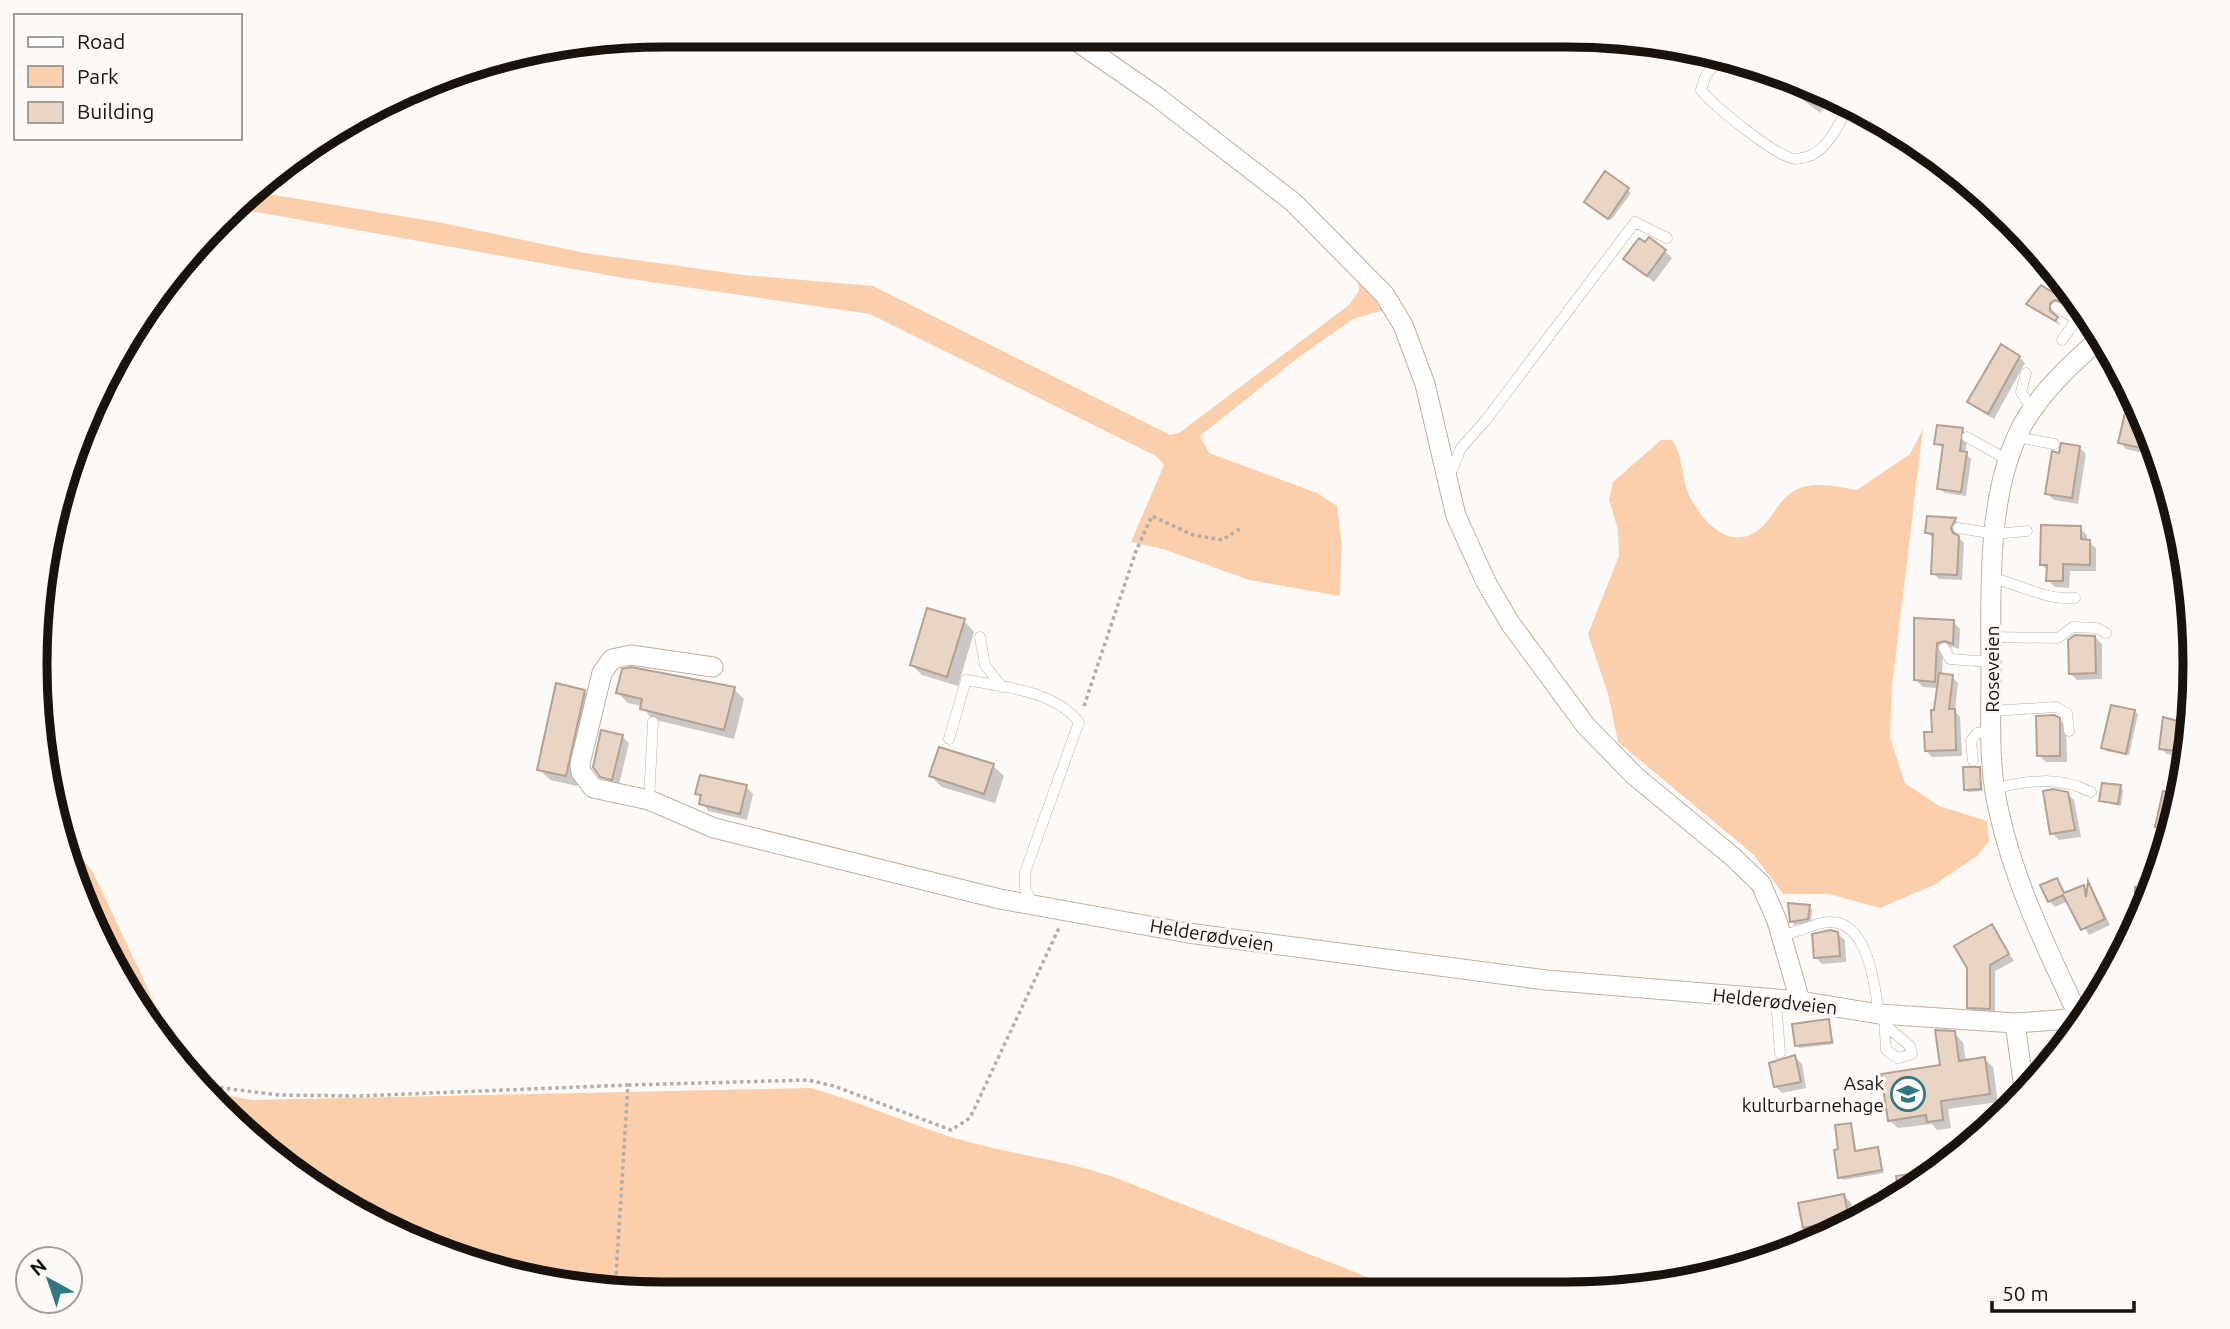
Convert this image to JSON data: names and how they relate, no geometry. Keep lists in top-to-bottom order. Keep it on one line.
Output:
{"streets":{"street":["Roseveien","Helderødveien"]},"places":{"school or university":["Asak kulturbarnehage"]},"legend":["Road","Park","Building"],"scale_bar":"50 m","north":"top left"}
